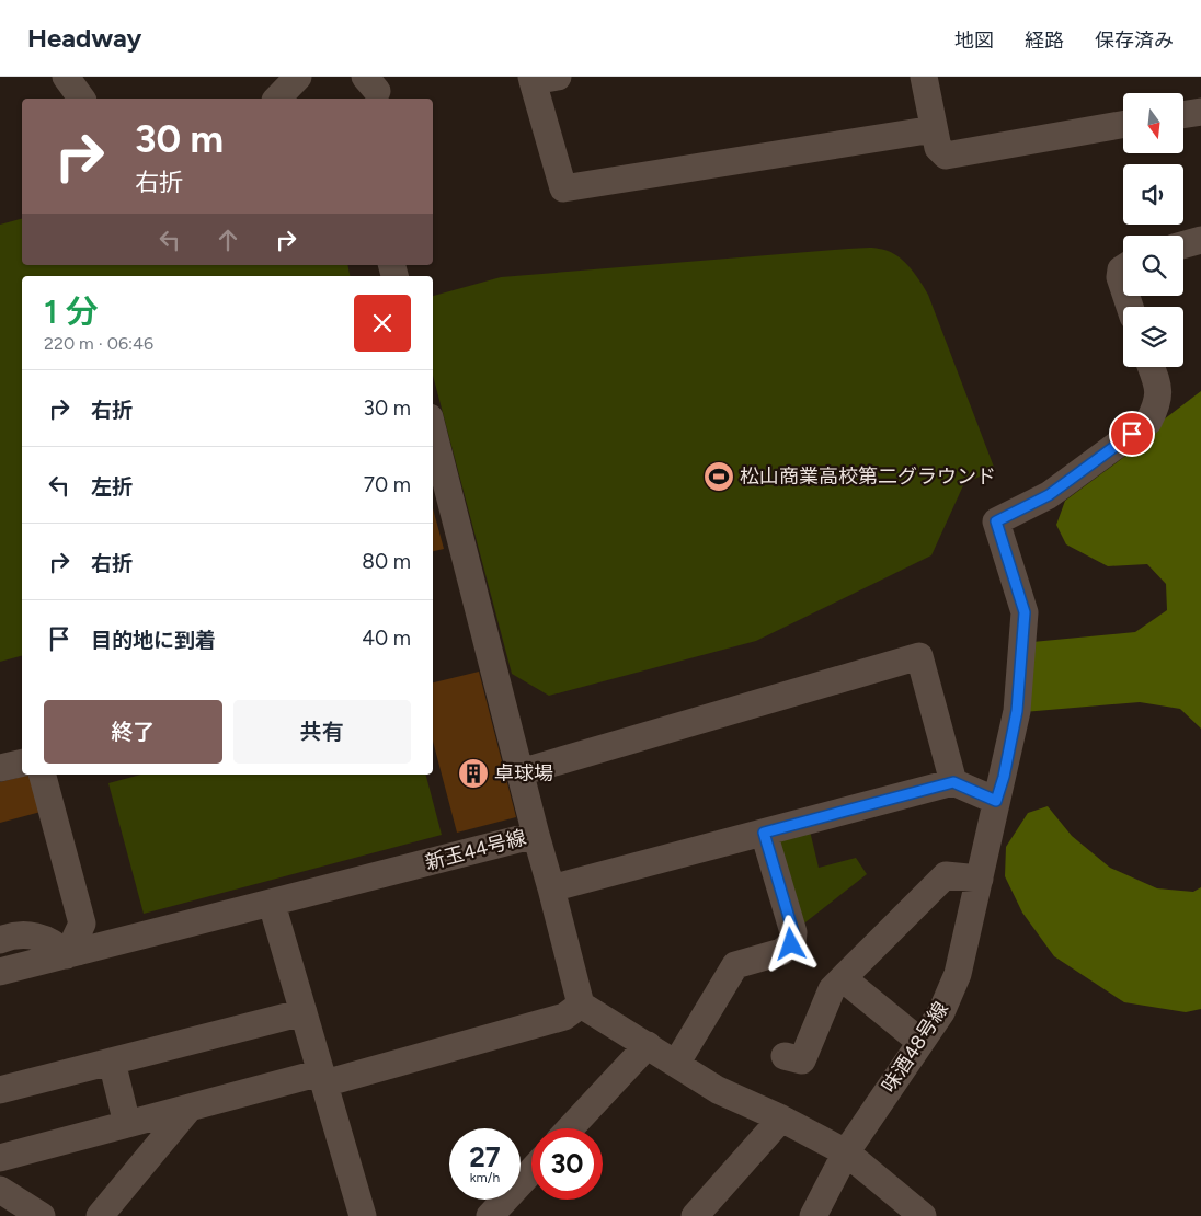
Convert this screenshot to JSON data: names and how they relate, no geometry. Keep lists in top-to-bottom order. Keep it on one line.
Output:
{"streets":{"street":["新玉44号線","味酒48号線"]},"places":{"sports":["松山商業高校第二グラウンド"],"building":["卓球場"]},"north":"bottom","page":{"header":"Headway","nav":["地図","経路","保存済み"],"turn":["30 m","右折"],"heading":["1 分","220 m · 06:46"],"list":[{"name":"右折","value":"30 m"},{"name":"左折","value":"70 m"},{"name":"右折","value":"80 m"},{"name":"目的地に到着","value":"40 m"}],"buttons":["終了","共有"],"speed":"27 km/h","limit":"30"}}
